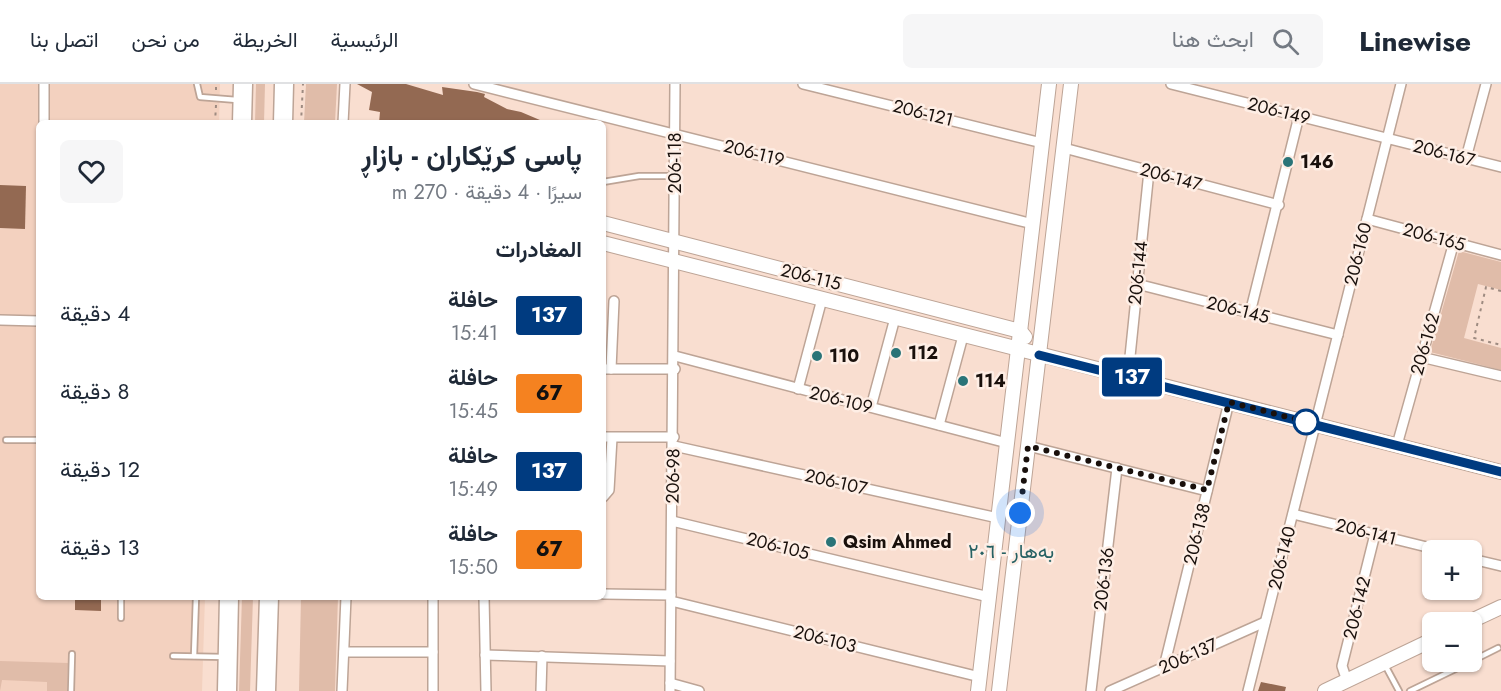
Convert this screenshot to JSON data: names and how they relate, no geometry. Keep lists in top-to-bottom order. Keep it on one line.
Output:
{"streets":{"street":["206-149","206-121","206-119","206-167","206-118","206-147","206-165","206-160","206-144","206-115","206-145","206-162","206-109","206-98","206-107","206-141","206-138","206-105","206-140","206-136","206-142","206-103","206-137"]},"crossings":[["206-149","206-167"],["206-149","206-160"],["206-119","206-118"],["206-167","206-160"],["206-118","206-115"],["206-118","206-98"],["206-147","206-144"],["206-165","206-160"],["206-165","206-162"],["206-160","206-115"],["206-160","206-145"],["206-160","206-140"],["206-144","206-115"],["206-144","206-145"],["206-115","206-162"],["206-115","206-98"],["206-115","206-138"],["206-115","206-140"],["206-109","206-98"],["206-98","206-107"],["206-98","206-105"],["206-98","206-103"],["206-141","206-140"],["206-141","206-142"],["206-138","206-137"],["206-140","206-137"]],"districts":["بەهار - ٢٠٦"],"places":["146","112","110","114","Qsim Ahmed"],"lines":["bus line 137"],"page":{"header":"Linewise","search":"ابحث هنا","nav":["الرئيسية","الخريطة","من نحن","اتصل بنا"],"on_map":"137","heading":[["پاسی کرێکاران - بازاڕ","سيرًا · 4 دقيقة · 270 m"],"المغادرات"],"list":[{"mark":"137","name":"حافلة","note":"15:41","value":"4 دقيقة"},{"mark":"67","name":"حافلة","note":"15:45","value":"8 دقيقة"},{"mark":"137","name":"حافلة","note":"15:49","value":"12 دقيقة"},{"mark":"67","name":"حافلة","note":"15:50","value":"13 دقيقة"}],"map_buttons":["+","−"]}}
